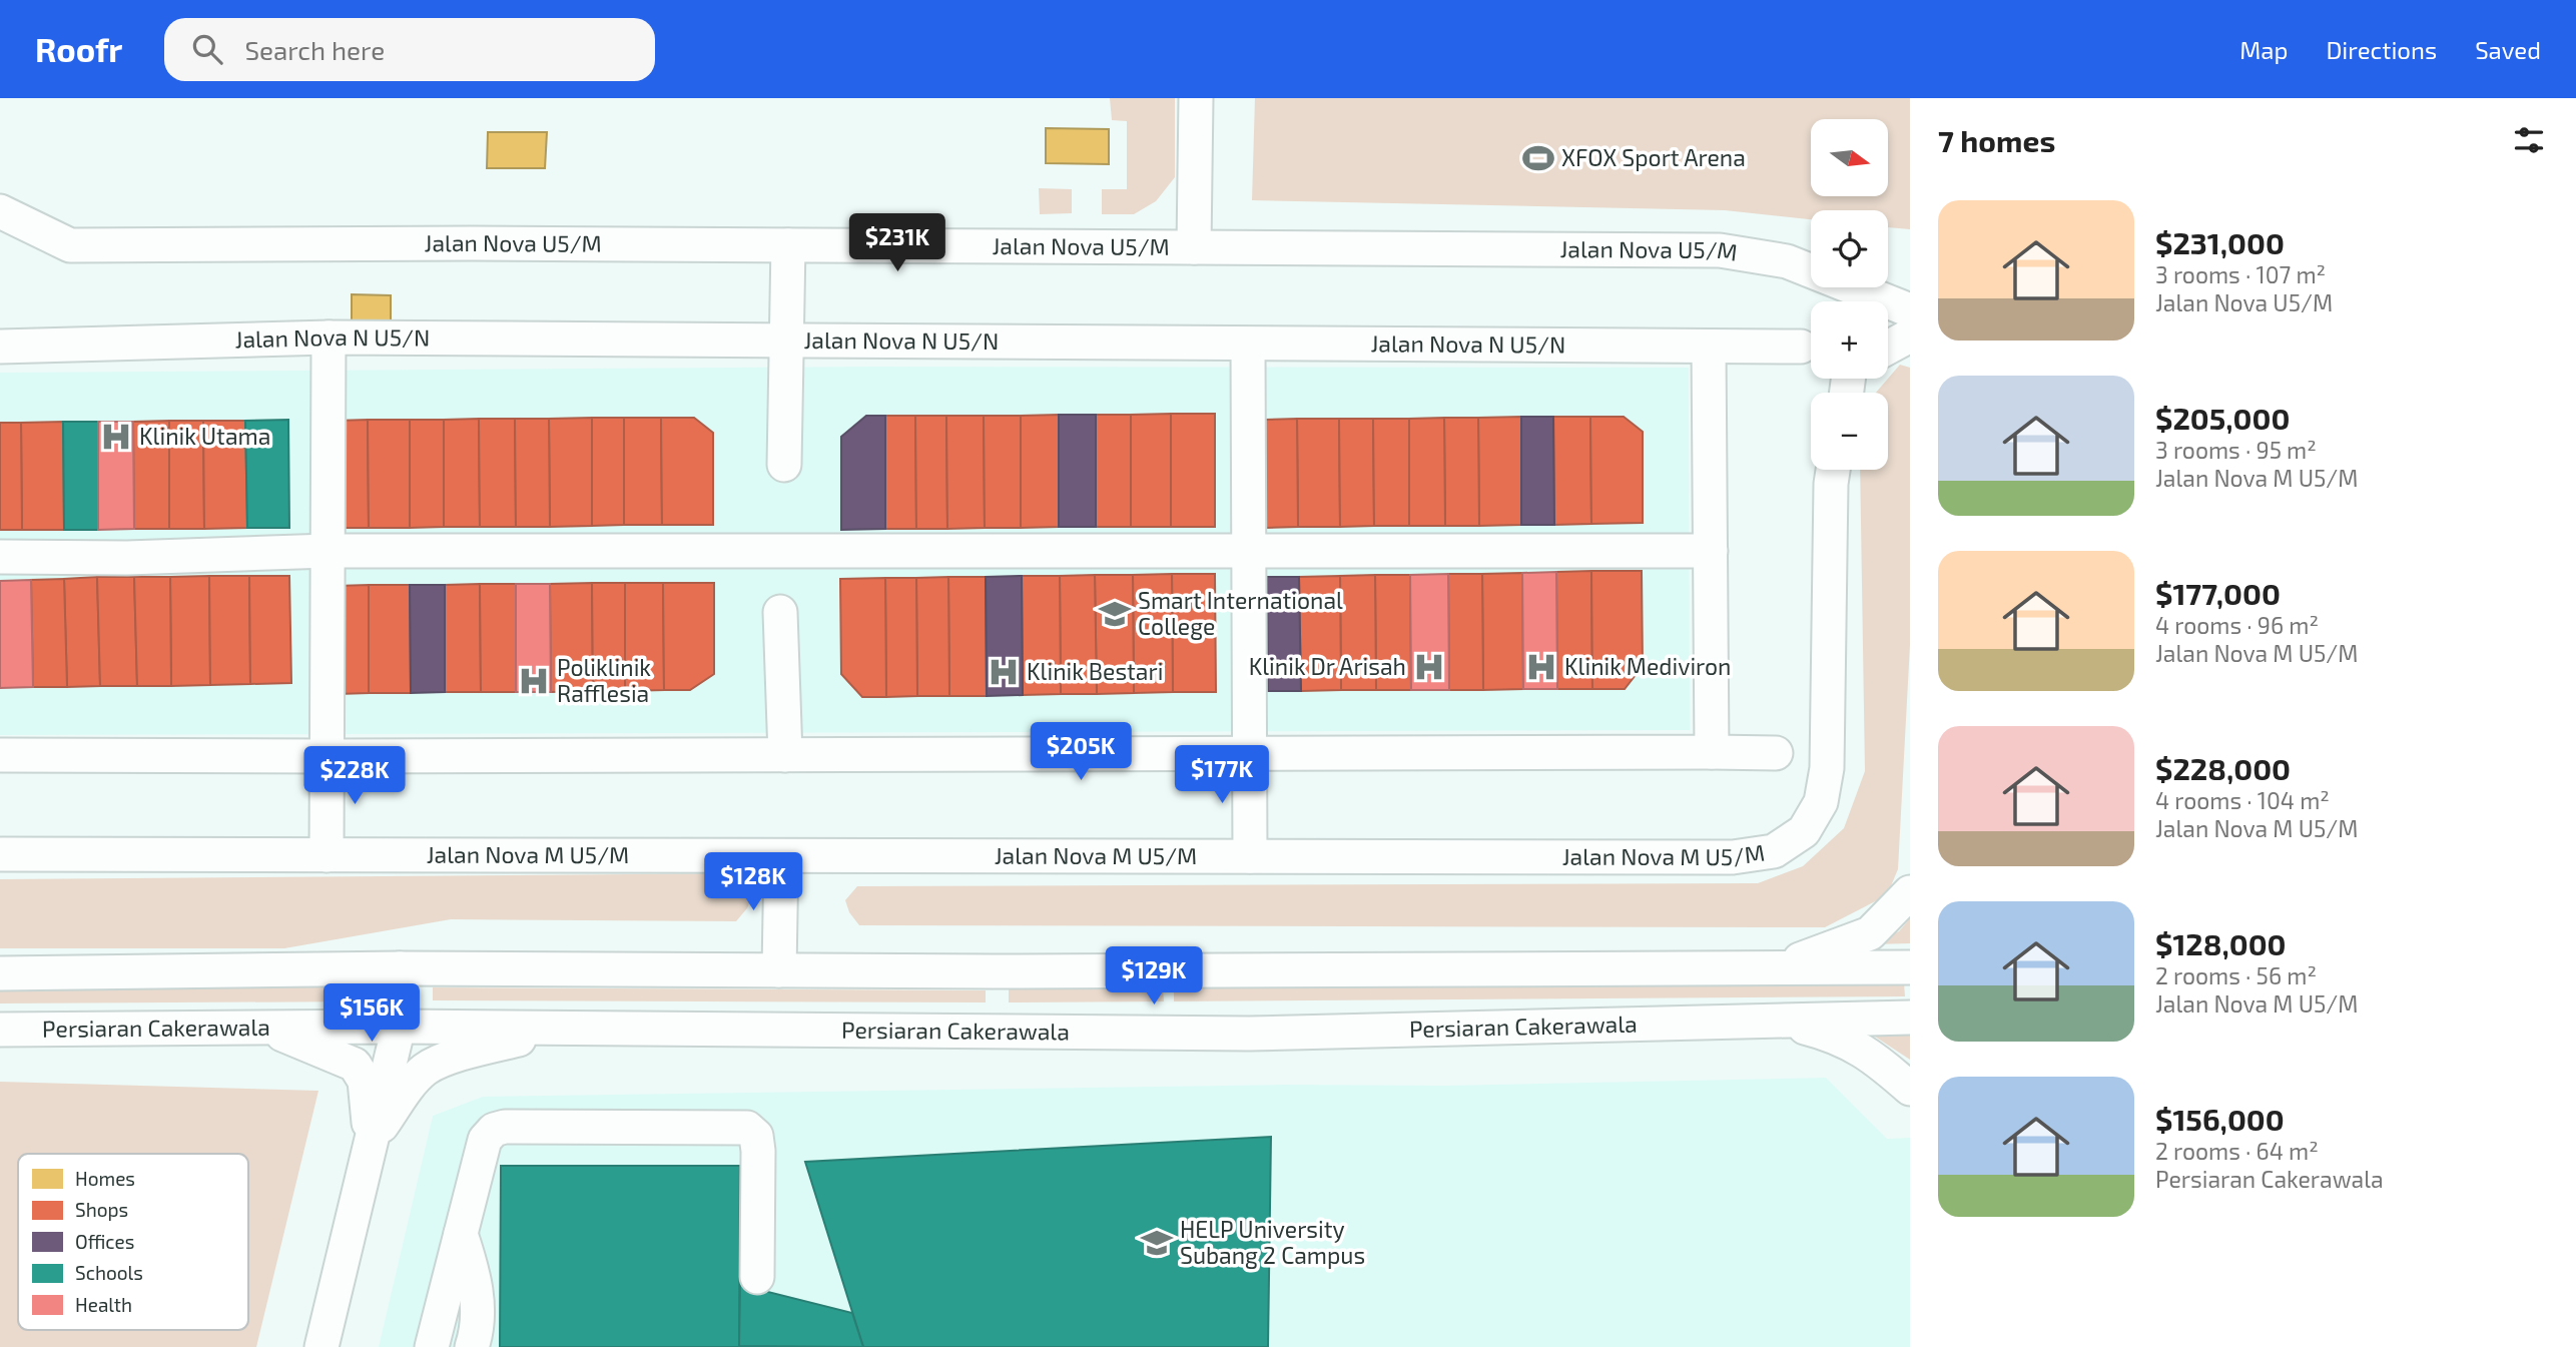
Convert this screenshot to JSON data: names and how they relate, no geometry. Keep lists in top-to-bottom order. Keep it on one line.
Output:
{"streets":{"street":["Jalan Nova U5/M","Jalan Nova N U5/N","Jalan Nova M U5/M","Persiaran Cakerawala"]},"places":{"sports":["XFOX Sport Arena"],"hospital":["Klinik Utama","Klinik Dr Arisah","Klinik Mediviron","Klinik Bestari","Poliklinik Rafflesia"],"school or university":["Smart International College","HELP University Subang 2 Campus"]},"legend":["Homes","Shops","Offices","Schools","Health"],"north":"right","page":{"header":"Roofr","search":"Search here","nav":["Map","Directions","Saved"],"heading":"7 homes","map_buttons":["+","−"],"list":[{"name":"$231,000","note":"3 rooms · 107 m² · Jalan Nova U5/M"},{"name":"$205,000","note":"3 rooms · 95 m² · Jalan Nova M U5/M"},{"name":"$177,000","note":"4 rooms · 96 m² · Jalan Nova M U5/M"},{"name":"$228,000","note":"4 rooms · 104 m² · Jalan Nova M U5/M"},{"name":"$128,000","note":"2 rooms · 56 m² · Jalan Nova M U5/M"},{"name":"$156,000","note":"2 rooms · 64 m² · Persiaran Cakerawala"}],"price":["$231K","$205K","$177K","$228K","$128K","$129K","$156K"]}}
